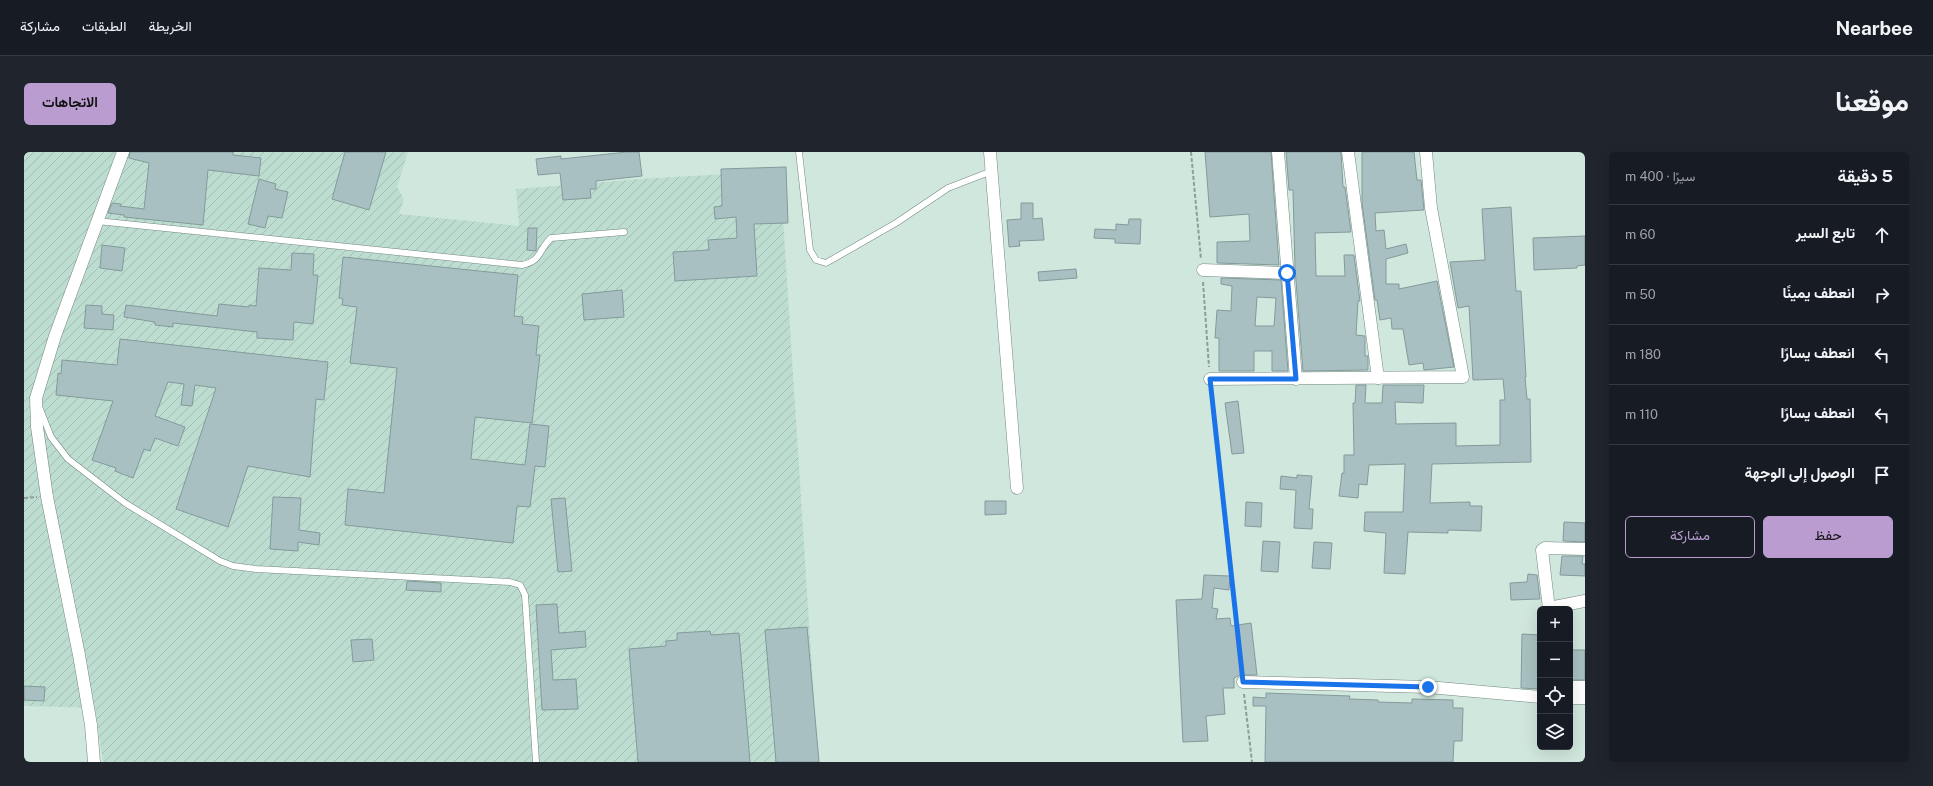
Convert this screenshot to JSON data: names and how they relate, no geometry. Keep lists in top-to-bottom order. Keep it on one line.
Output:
{"page":{"header":"Nearbee","nav":["الخريطة","الطبقات","مشاركة"],"title":"موقعنا","buttons":["الاتجاهات",["حفظ","مشاركة"]],"heading":["5 دقيقة","سيرًا · 400 m"],"list":[["تابع السير","60 m"],["انعطف يمينًا","50 m"],["انعطف يسارًا","180 m"],["انعطف يسارًا","110 m"],"الوصول إلى الوجهة"],"map_buttons":["+","−"]}}
